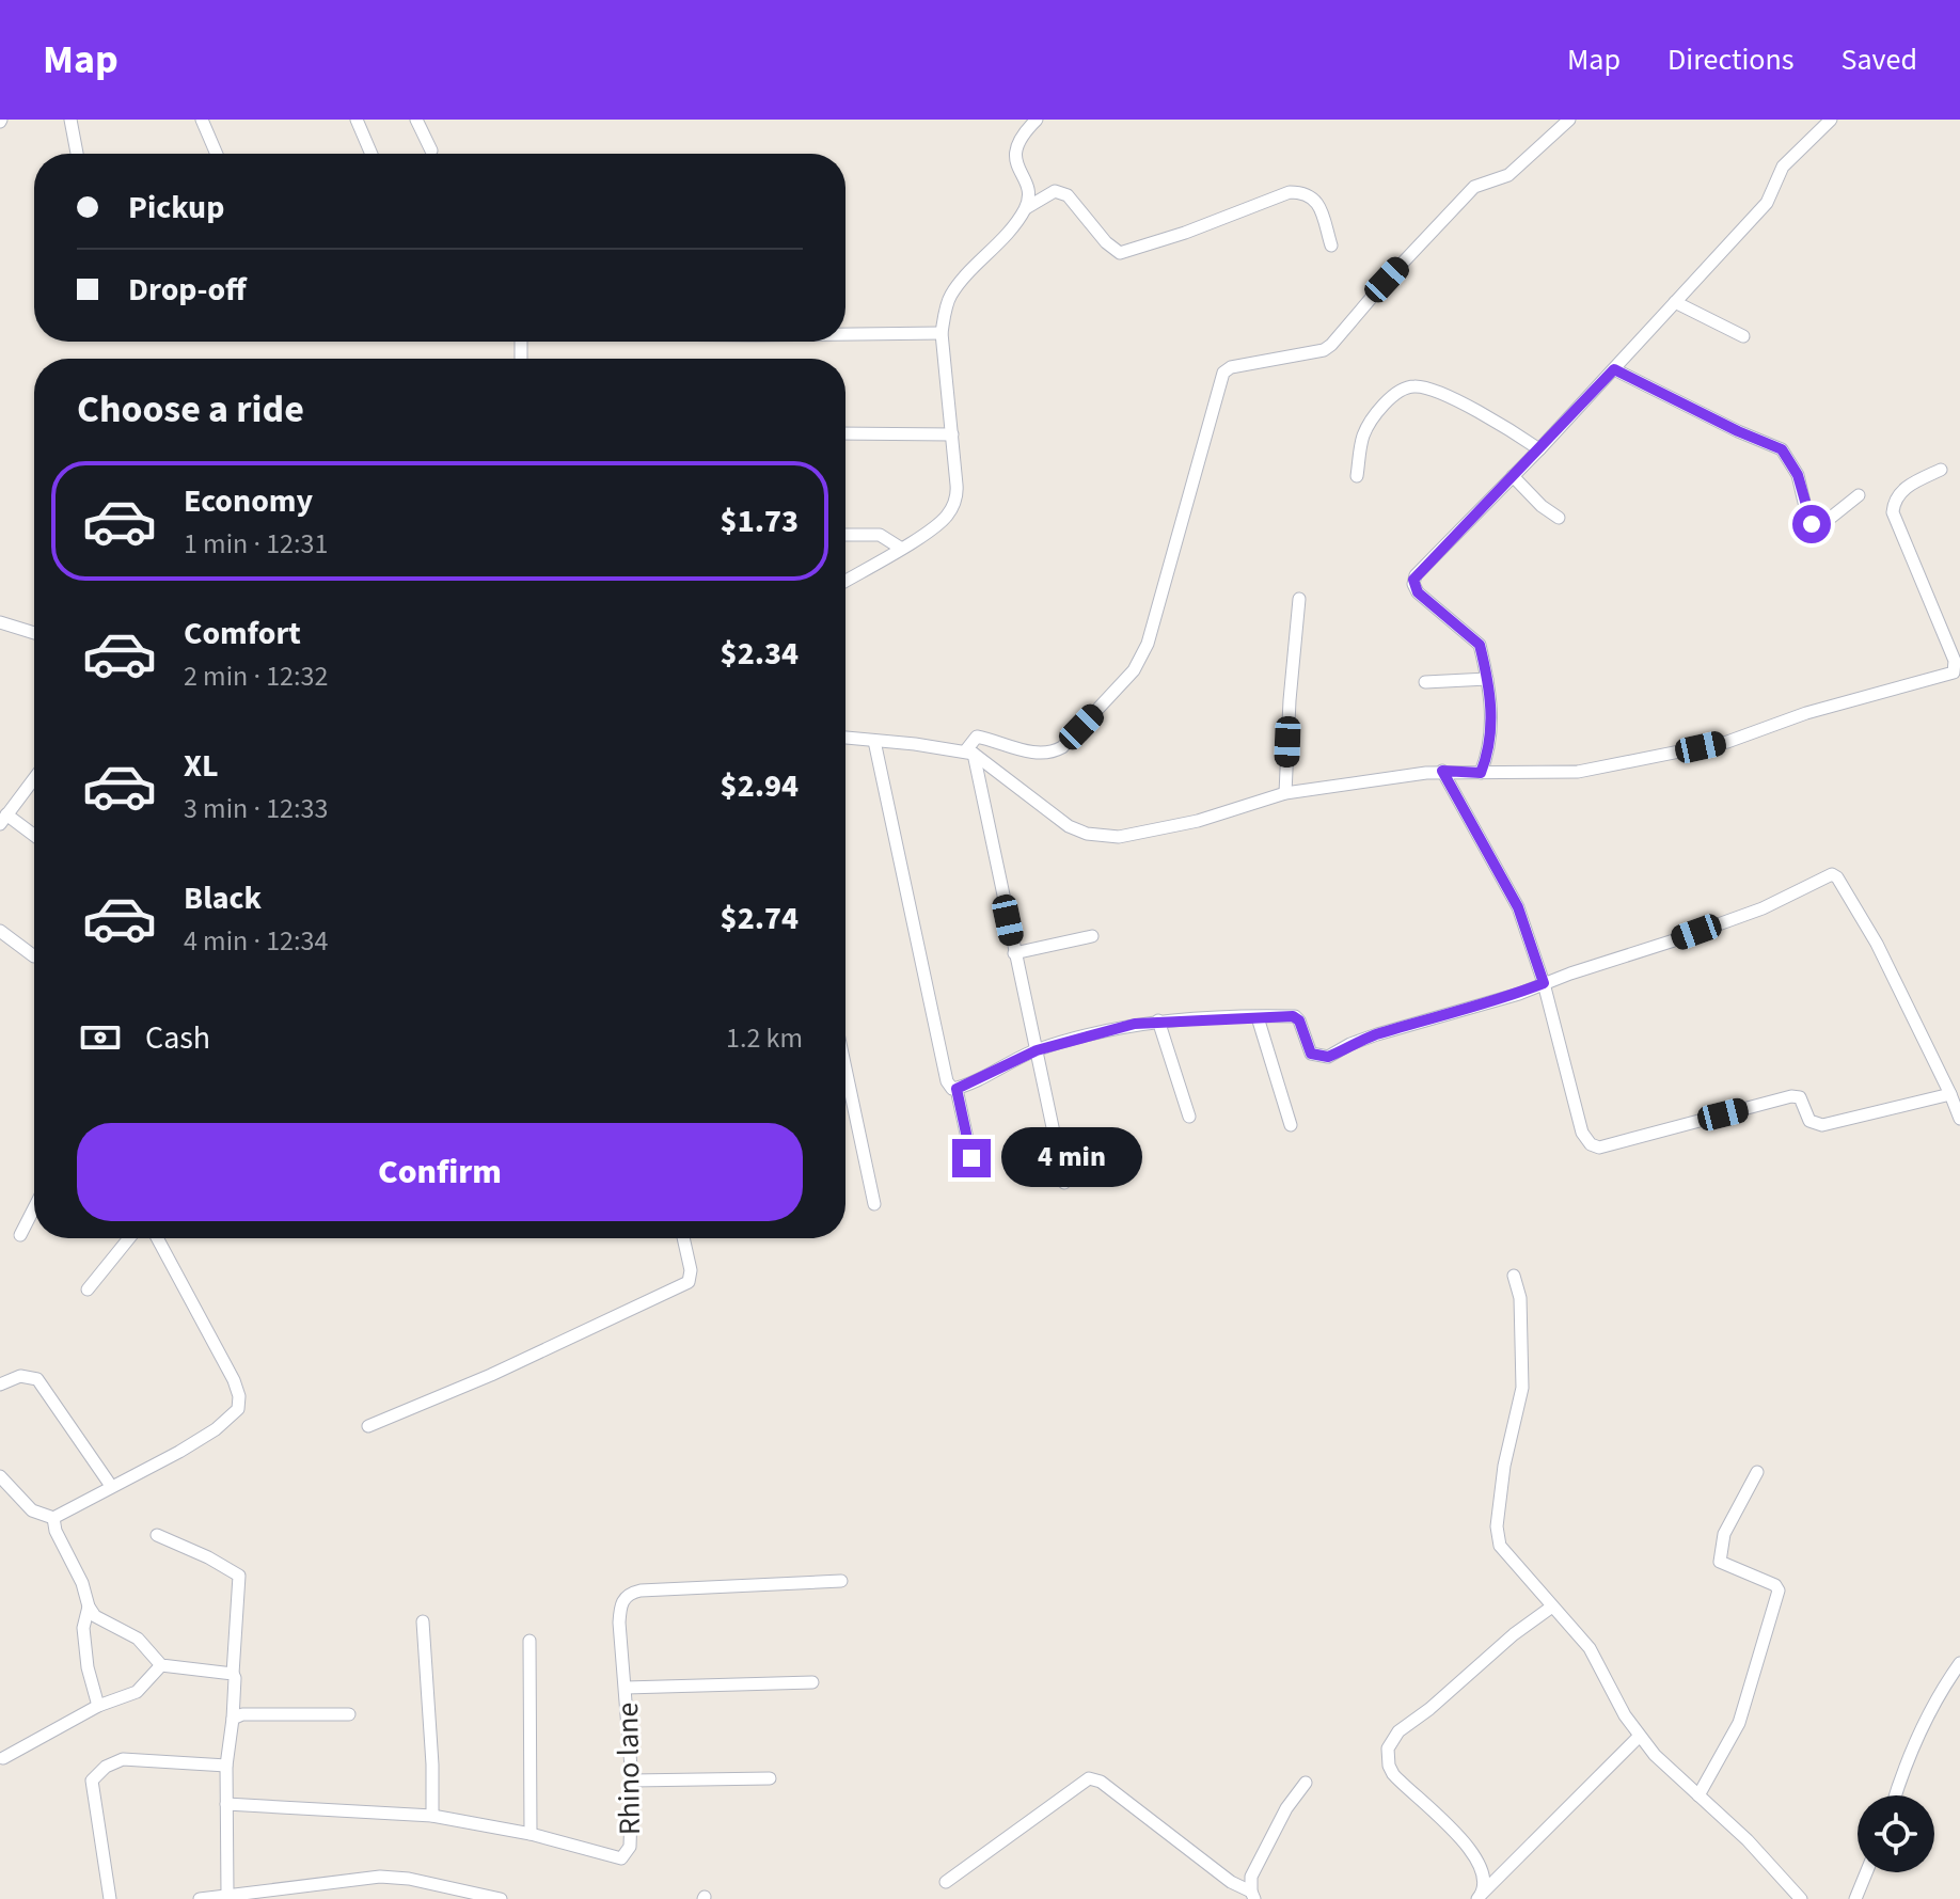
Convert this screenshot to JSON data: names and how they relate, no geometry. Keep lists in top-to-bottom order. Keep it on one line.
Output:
{"streets":{"street":["Rhino lane"]},"page":{"header":"Map","nav":["Map","Directions","Saved"],"banner":["Pickup","Drop-off"],"heading":"Choose a ride","list":[{"name":"Economy","note":"1 min · 12:31","value":"$1.73"},{"name":"Comfort","note":"2 min · 12:32","value":"$2.34"},{"name":"XL","note":"3 min · 12:33","value":"$2.94"},{"name":"Black","note":"4 min · 12:34","value":"$2.74"}],"pay":["Cash","1.2 km"],"buttons":"Confirm","bubble":"4 min"}}
